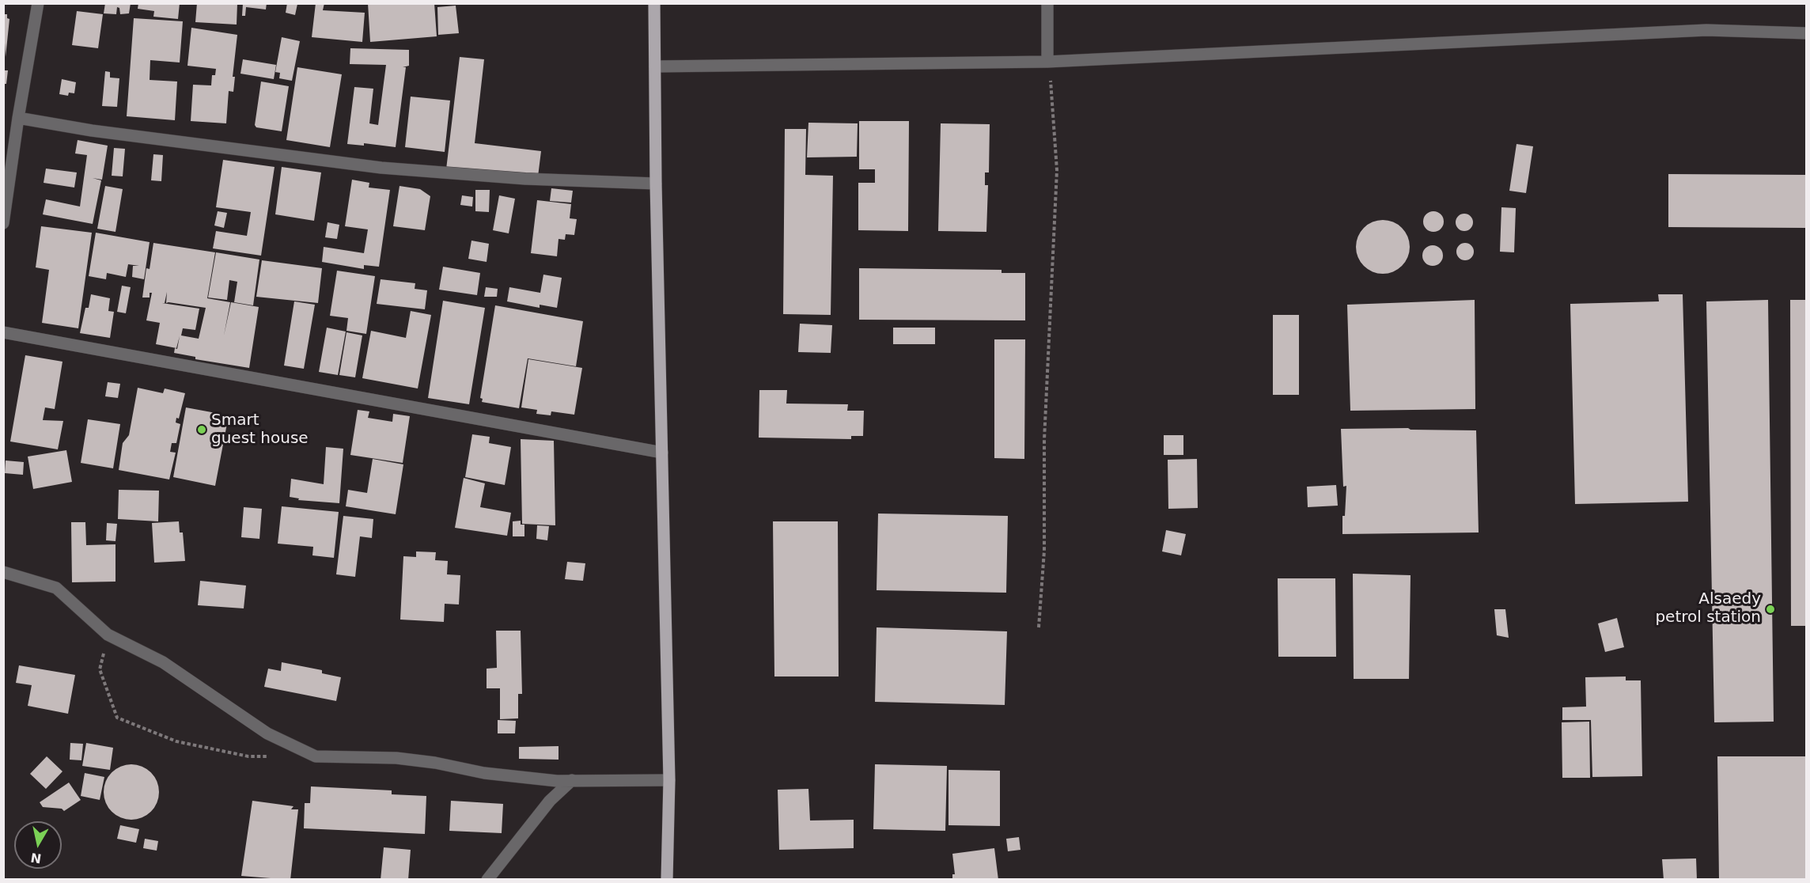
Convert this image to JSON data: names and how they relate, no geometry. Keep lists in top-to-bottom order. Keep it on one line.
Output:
{"places":["Smart guest house","Alsaedy petrol station"],"north":"bottom"}
